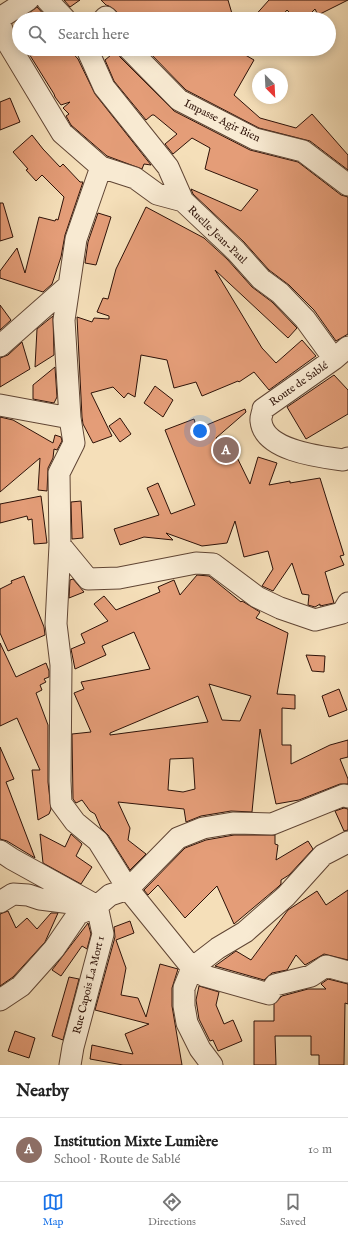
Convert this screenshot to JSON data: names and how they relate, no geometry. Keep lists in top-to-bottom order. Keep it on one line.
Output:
{"streets":{"street":["Impasse Agir Bien","Ruelle Jean-Paul","Route de Sablé","Rue Capois La Mort 1"]},"crossings":[["Ruelle Jean-Paul","Route de Sablé"]],"north":"bottom right","page":{"search":"Search here","pins":"A","heading":"Nearby","list":[{"mark":"A","name":"Institution Mixte Lumière","note":"School · Route de Sablé","value":"10 m"}],"nav":["Map","Directions","Saved"]}}
